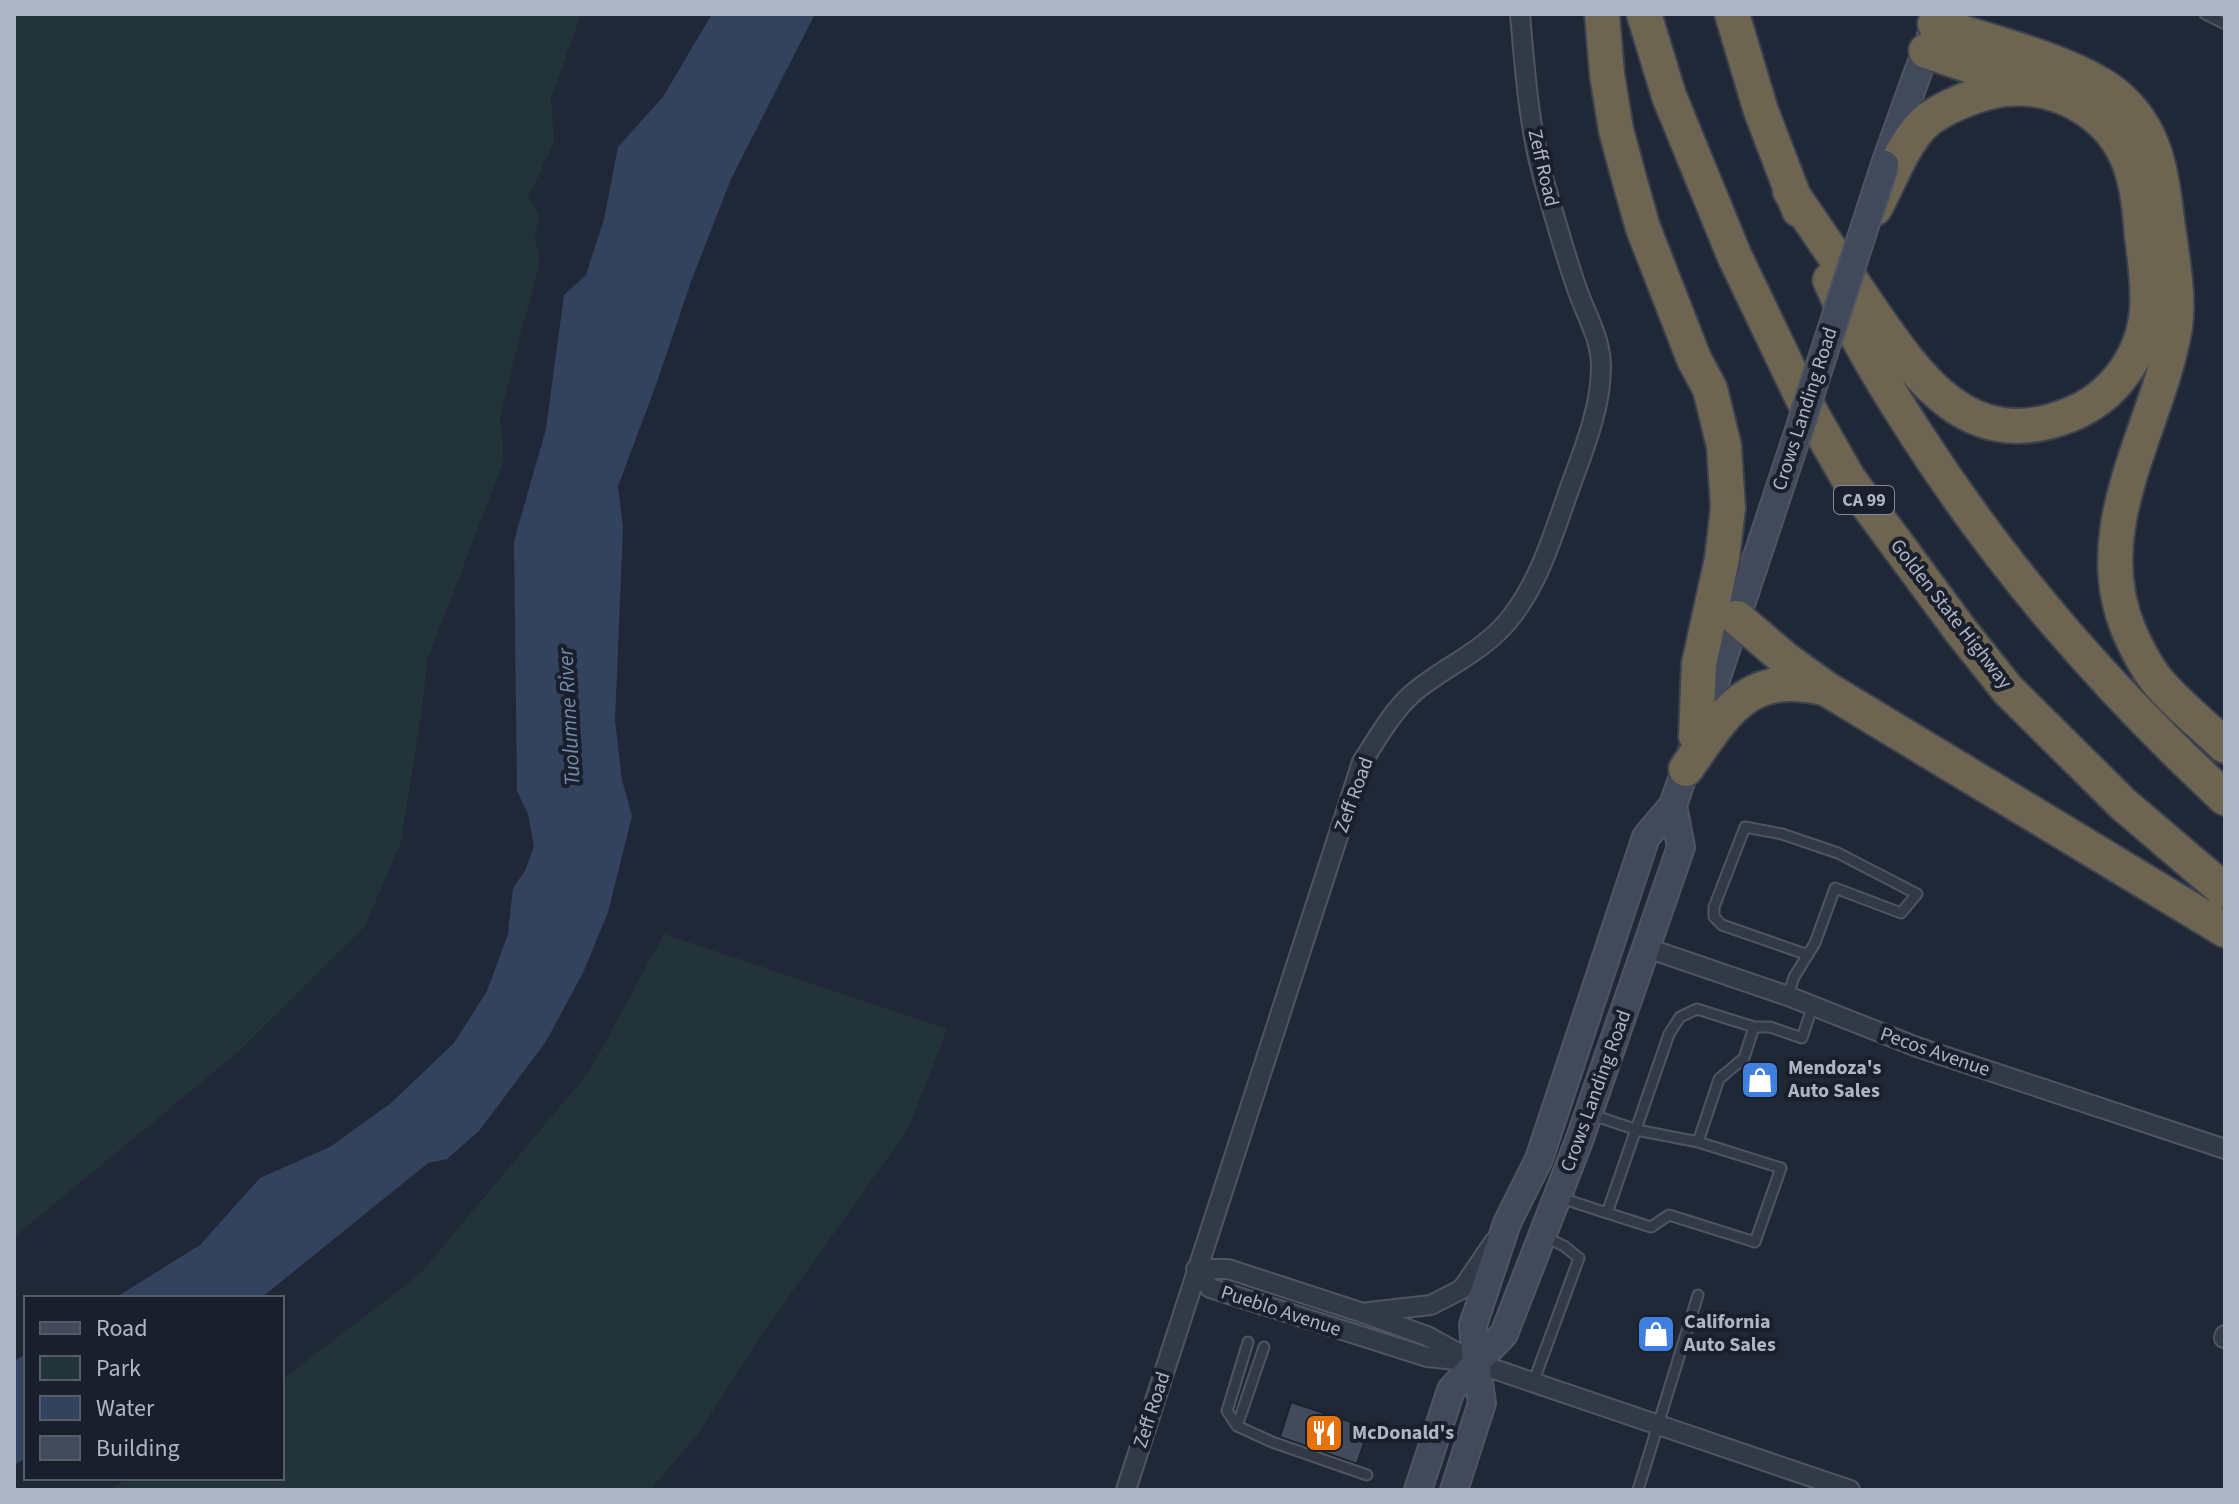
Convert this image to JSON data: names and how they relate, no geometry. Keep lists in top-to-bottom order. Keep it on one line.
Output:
{"streets":{"highway":["CA 99","Golden State Highway"],"main road":["Crows Landing Road"],"street":["Zeff Road","Pecos Avenue","Pueblo Avenue"]},"crossings":[["Zeff Road","Pueblo Avenue"],["Crows Landing Road","Pecos Avenue"],["Crows Landing Road","Pueblo Avenue"]],"water":["Tuolumne River"],"places":{"shop":["Mendoza's Auto Sales","California Auto Sales"],"restaurant":["McDonald's"]},"legend":["Road","Park","Water","Building"]}
